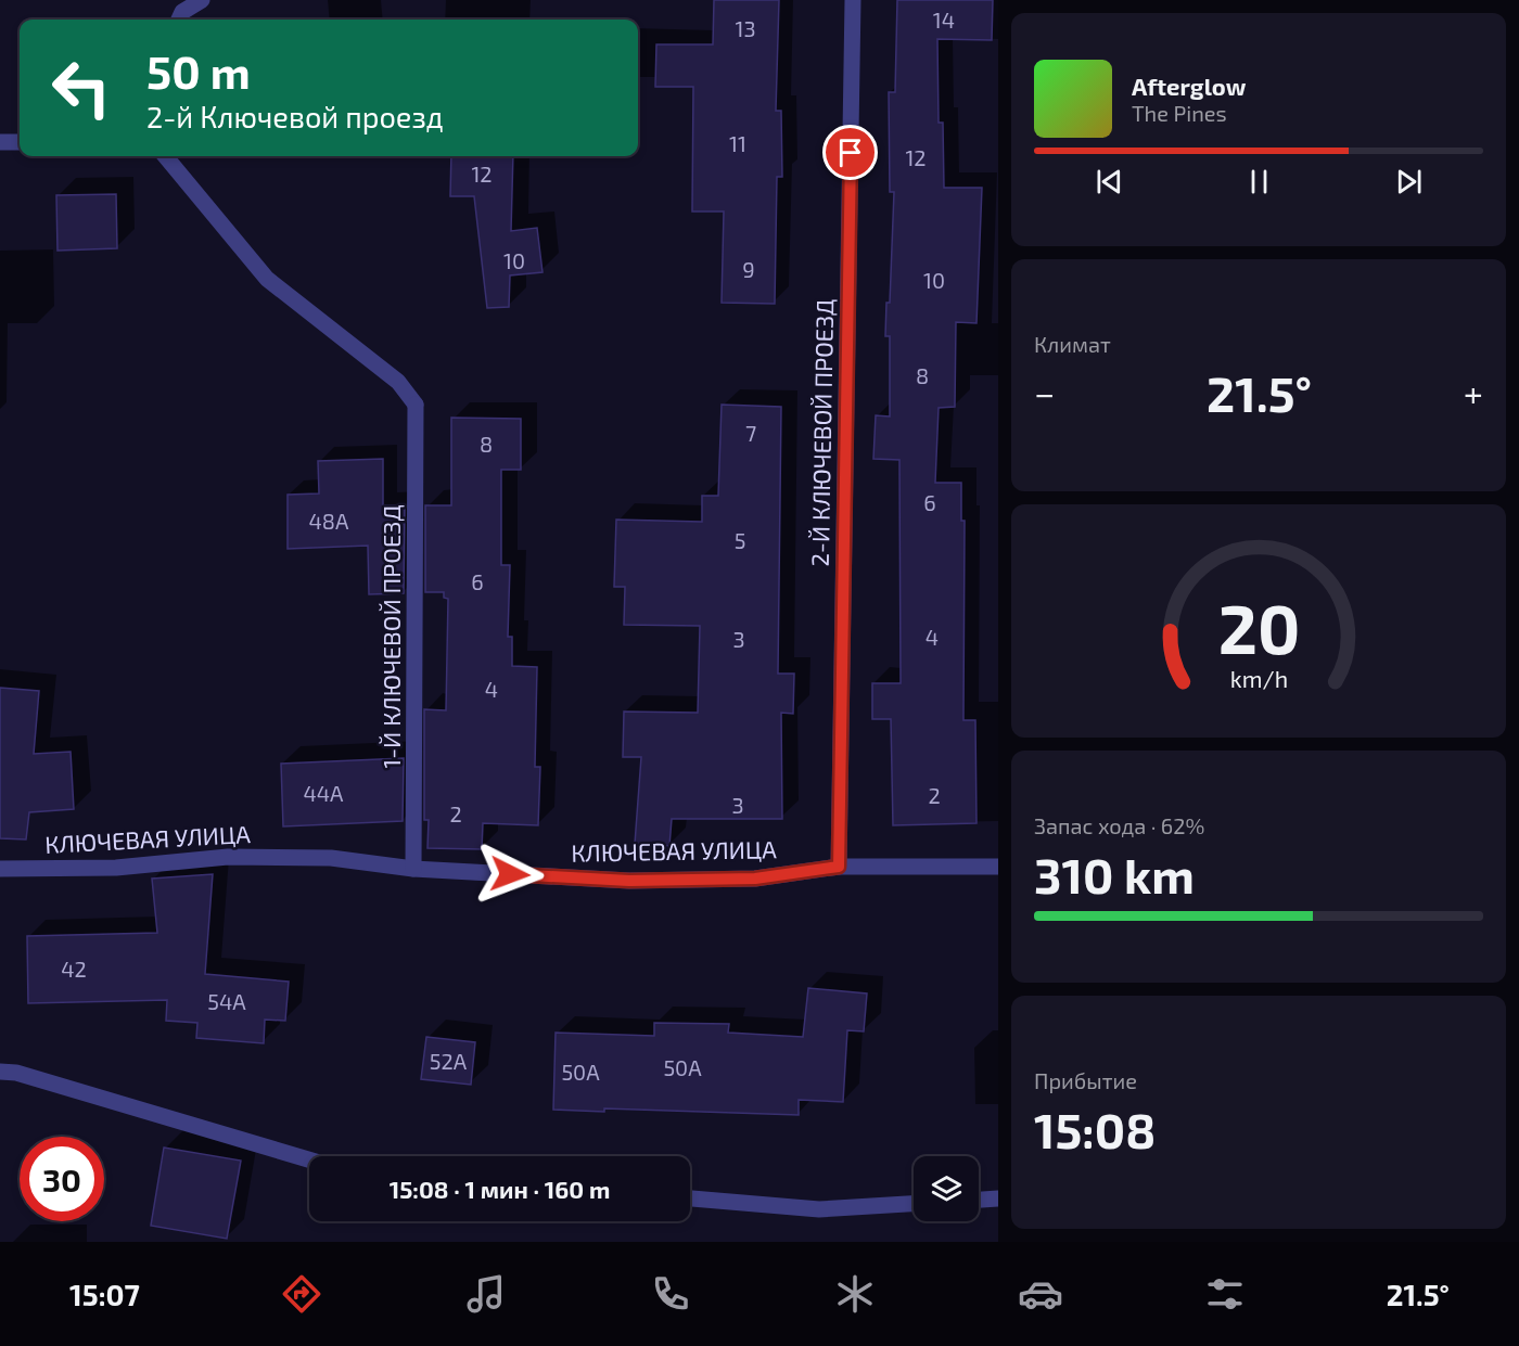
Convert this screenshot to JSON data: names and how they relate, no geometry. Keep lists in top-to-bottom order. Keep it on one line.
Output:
{"streets":{"street":["2-Й КЛЮЧЕВОЙ ПРОЕЗД","1-Й КЛЮЧЕВОЙ ПРОЕЗД","КЛЮЧЕВАЯ УЛИЦА"]},"crossings":[["2-Й КЛЮЧЕВОЙ ПРОЕЗД","КЛЮЧЕВАЯ УЛИЦА"],["1-Й КЛЮЧЕВОЙ ПРОЕЗД","КЛЮЧЕВАЯ УЛИЦА"]],"house_numbers":["14","13","11","12","12","10","9","10","8","7","8","6","48А","5","6","4","3","4","44А","2","3","2","42","54А","52А","50А","50А"],"page":{"turn":["50 m","2-й Ключевой проезд"],"song":["Afterglow","The Pines"],"tile":["Климат",["Запас хода · 62%","310 km"],["Прибытие","15:08"]],"heat":["−","21.5°","+"],"limit":"30","trip":"15:08 · 1 мин · 160 m","tabs":["15:07","21.5°"],"gauge":["20","km/h"]}}
